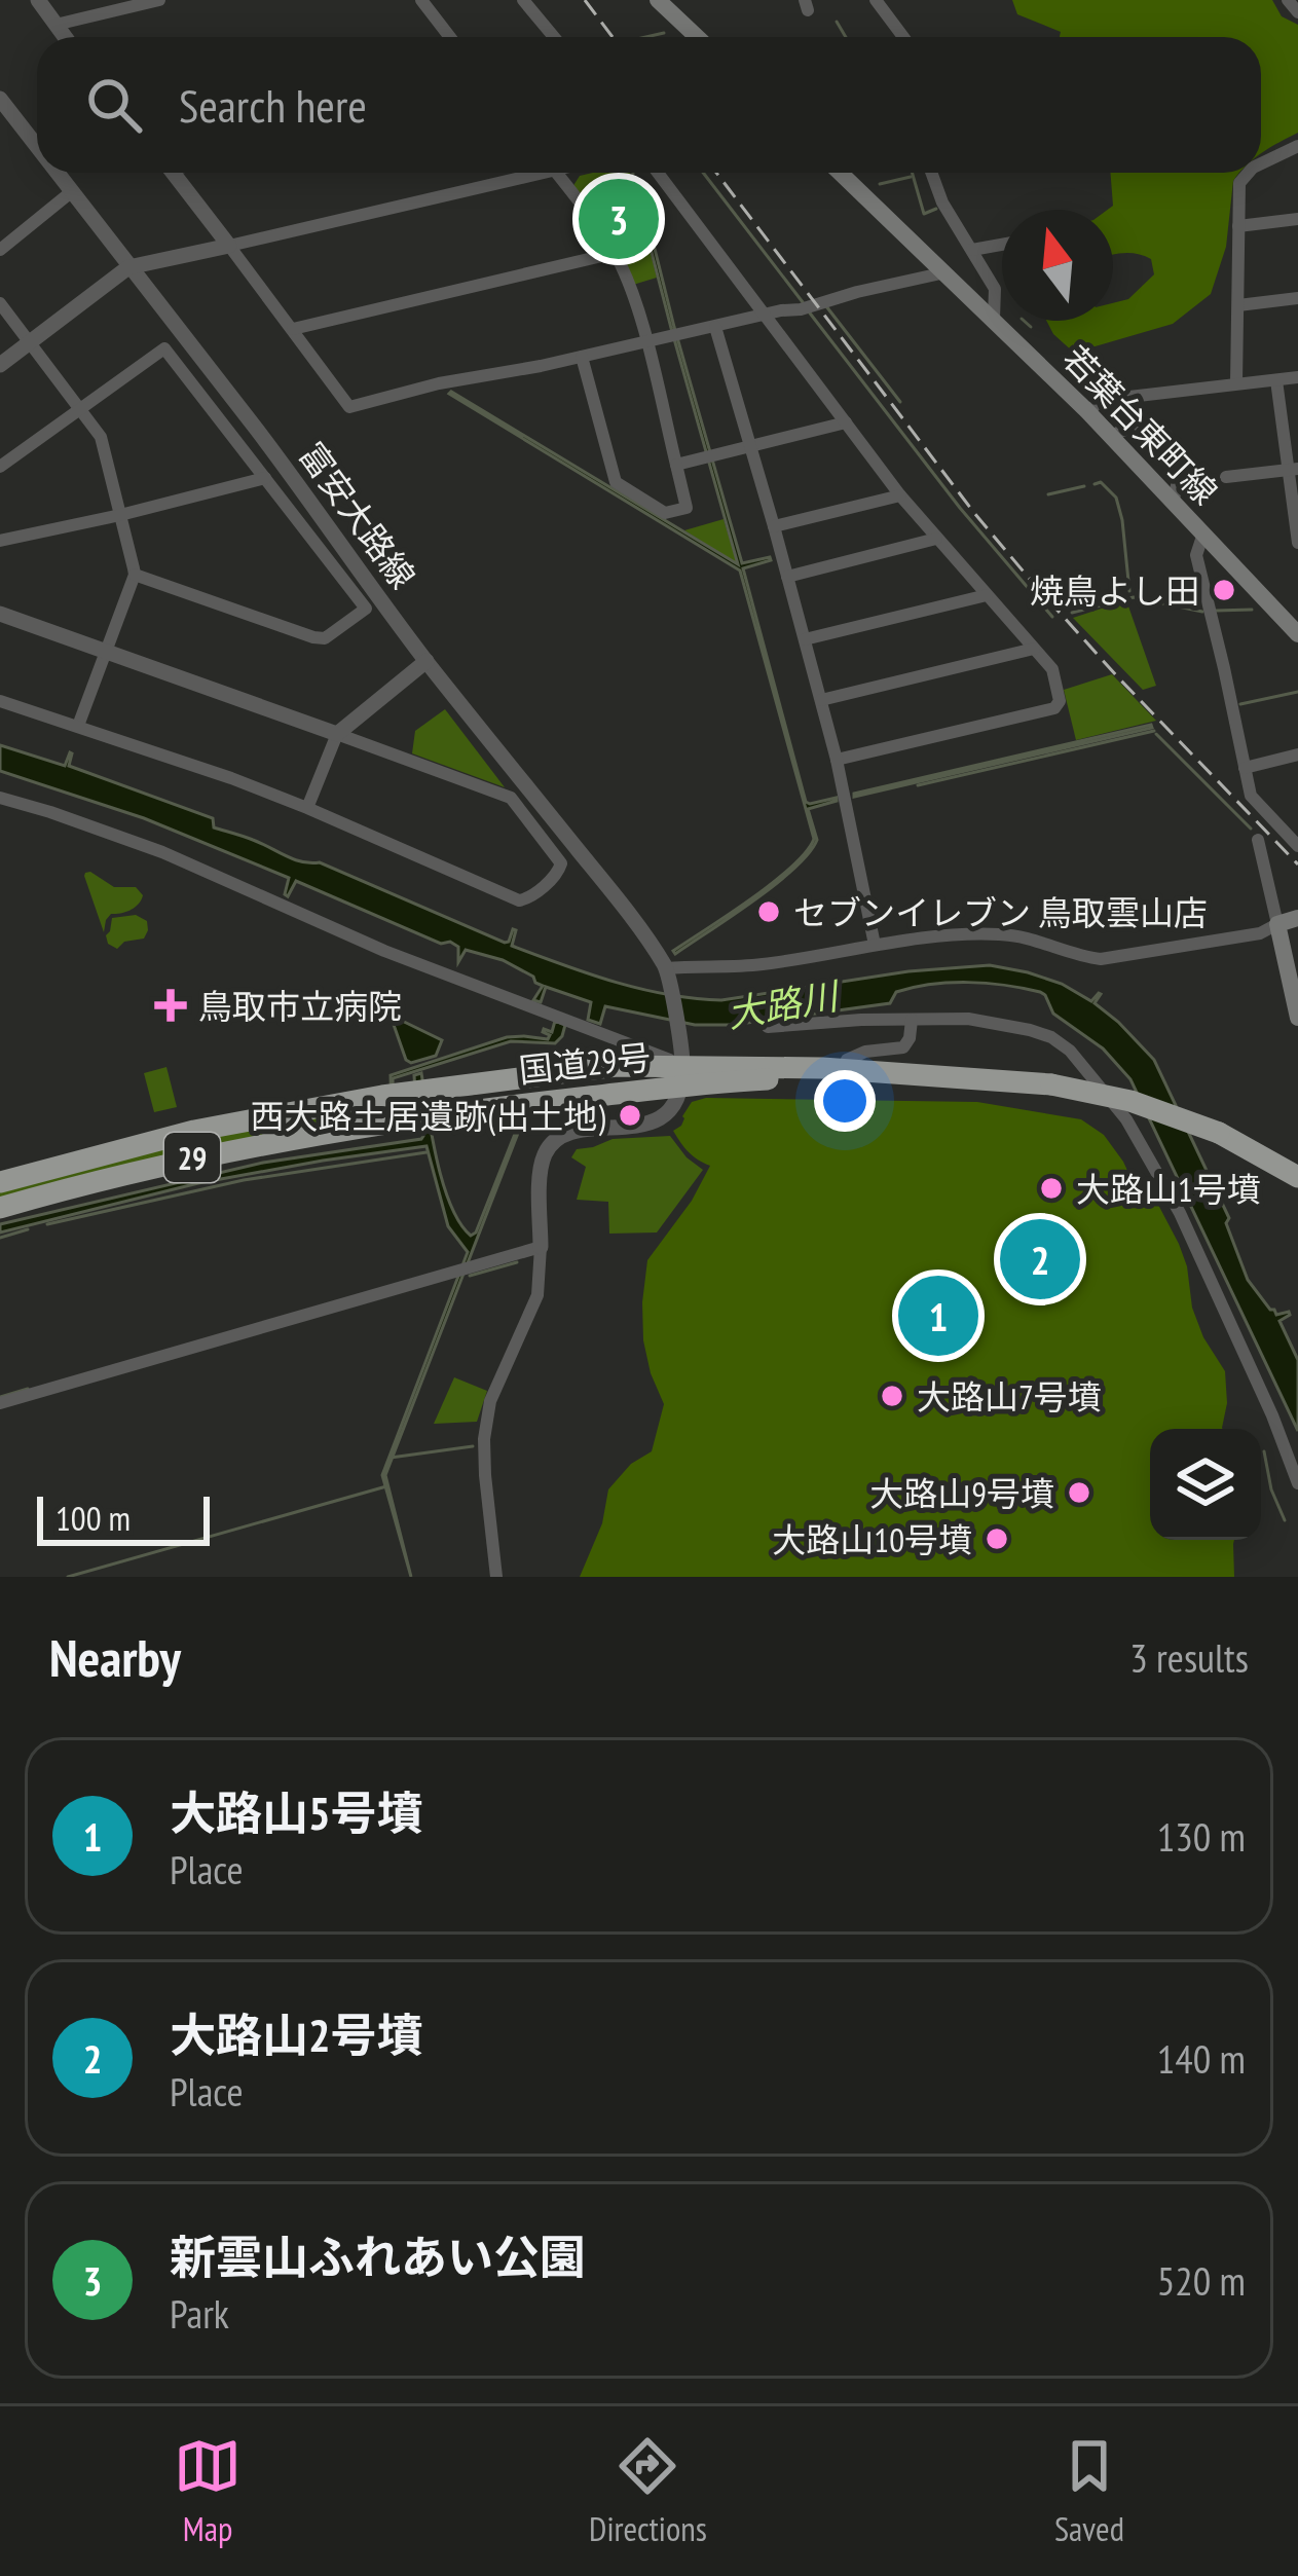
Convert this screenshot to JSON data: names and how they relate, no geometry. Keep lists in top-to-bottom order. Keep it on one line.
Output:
{"streets":{"highway":["国道29号","29"],"main road":["若葉台東町線"],"street":["富安大路線"]},"water":["大路川"],"places":{"other":["焼鳥よし田","セブンイレブン 鳥取雲山店","西大路土居遺跡(出土地)","大路山1号墳","大路山7号墳","大路山9号墳","大路山10号墳"],"health":["鳥取市立病院"]},"scale_bar":"100 m","north":"top","page":{"search":"Search here","pins":["3","2","1"],"scale":"100 m","heading":["Nearby","3 results"],"list":[{"mark":"1","name":"大路山5号墳","note":"Place","value":"130 m"},{"mark":"2","name":"大路山2号墳","note":"Place","value":"140 m"},{"mark":"3","name":"新雲山ふれあい公園","note":"Park","value":"520 m"}],"nav":["Map","Directions","Saved"]}}
